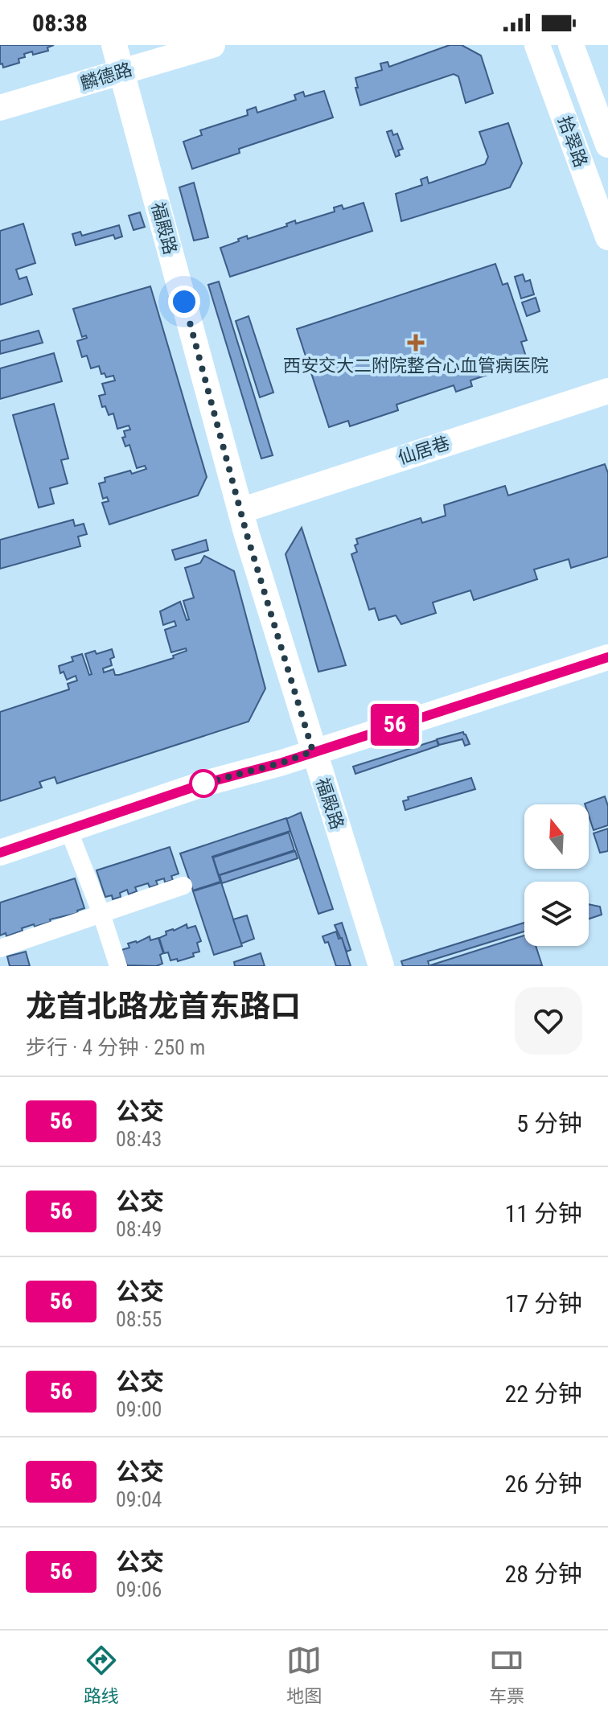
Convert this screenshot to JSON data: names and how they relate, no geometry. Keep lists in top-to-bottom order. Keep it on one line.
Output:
{"streets":{"street":["麟德路","拾翠路","福殿路","仙居巷"]},"crossings":[["麟德路","福殿路"],["福殿路","仙居巷"]],"places":{"health":["西安交大二附院整合心血管病医院"]},"lines":["bus line 56"],"north":"top","page":{"status":"08:38","on_map":"56","heading":["龙首北路龙首东路口","步行 · 4 分钟 · 250 m"],"list":[{"mark":"56","name":"公交","note":"08:43","value":"5 分钟"},{"mark":"56","name":"公交","note":"08:49","value":"11 分钟"},{"mark":"56","name":"公交","note":"08:55","value":"17 分钟"},{"mark":"56","name":"公交","note":"09:00","value":"22 分钟"},{"mark":"56","name":"公交","note":"09:04","value":"26 分钟"},{"mark":"56","name":"公交","note":"09:06","value":"28 分钟"}],"tabs":["路线","地图","车票"]}}
